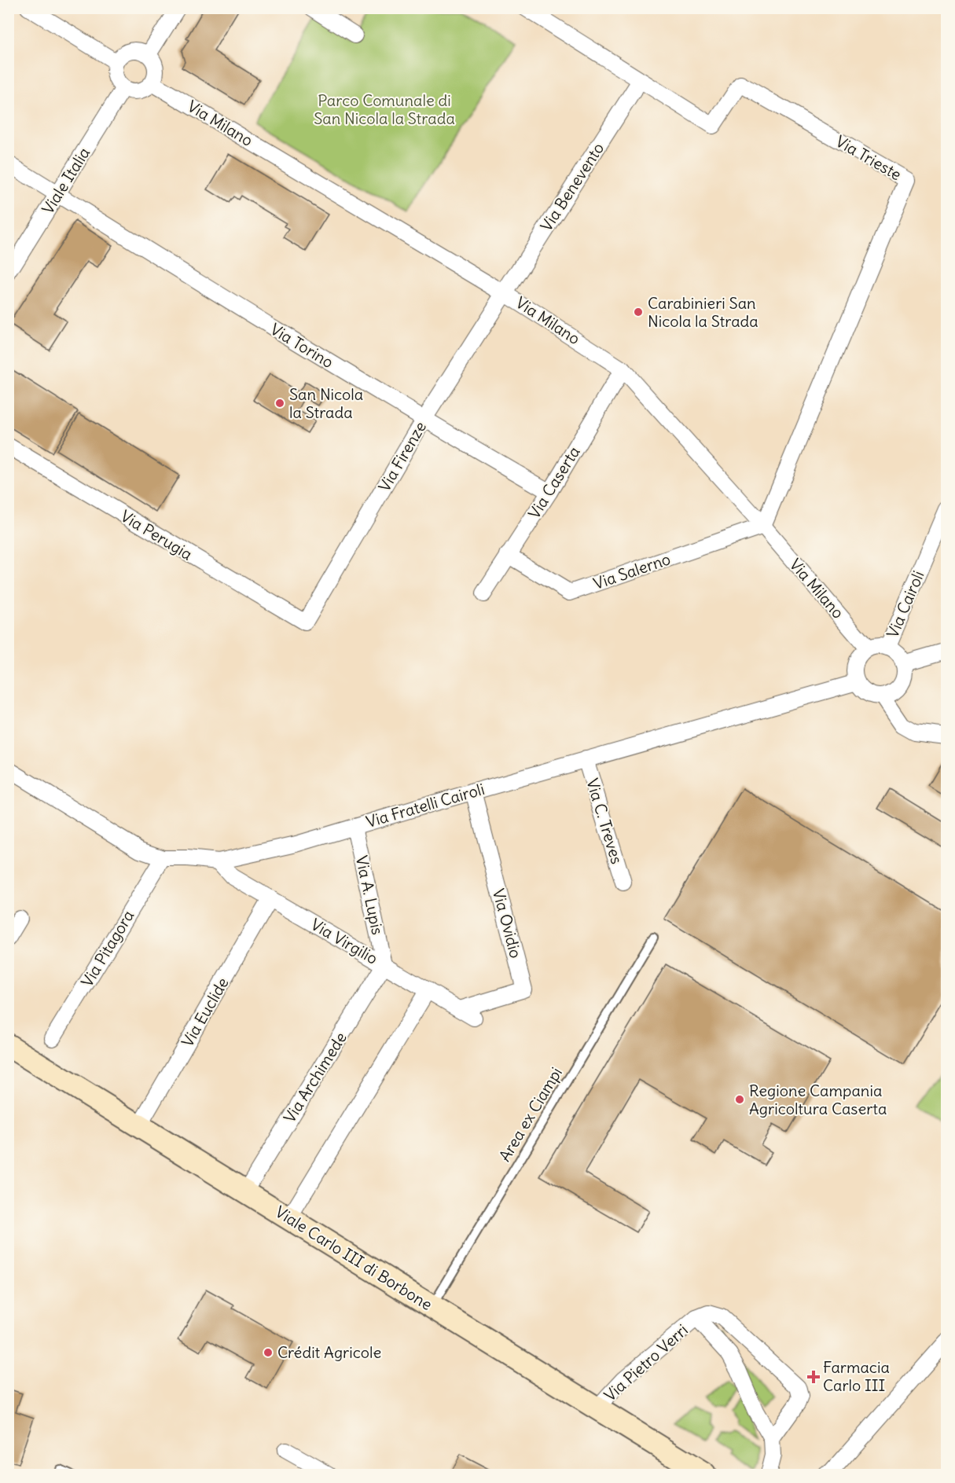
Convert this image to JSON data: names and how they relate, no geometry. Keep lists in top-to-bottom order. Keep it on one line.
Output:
{"streets":{"main road":["Viale Carlo III di Borbone"],"street":["Via Milano","Via Trieste","Viale Italia","Via Benevento","Via Torino","Via Firenze","Via Caserta","Via Perugia","Via Salerno","Via Cairoli","Via Fratelli Cairoli","Via C. Treves","Via A. Lupis","Via Ovidio","Via Virgilio","Via Pitagora","Via Euclide","Via Archimede","Via Pietro Verri"],"lane":["Area ex Ciampi"]},"crossings":[["Via Milano","Via Trieste"],["Via Milano","Viale Italia"],["Via Milano","Via Benevento"],["Via Milano","Via Firenze"],["Via Milano","Via Caserta"],["Via Milano","Via Salerno"],["Via Milano","Via Cairoli"],["Via Milano","Via Fratelli Cairoli"],["Via Trieste","Via Benevento"],["Via Trieste","Via Salerno"],["Viale Italia","Via Torino"],["Via Benevento","Via Firenze"],["Via Torino","Via Firenze"],["Via Torino","Via Caserta"],["Via Firenze","Via Perugia"],["Via Caserta","Via Salerno"],["Via Cairoli","Via Fratelli Cairoli"],["Via Fratelli Cairoli","Via C. Treves"],["Via Fratelli Cairoli","Via A. Lupis"],["Via Fratelli Cairoli","Via Ovidio"],["Via Fratelli Cairoli","Via Virgilio"],["Via Fratelli Cairoli","Via Pitagora"],["Via A. Lupis","Via Virgilio"],["Via A. Lupis","Via Archimede"],["Via Ovidio","Via Virgilio"],["Via Virgilio","Via Euclide"],["Via Virgilio","Via Archimede"],["Via Euclide","Viale Carlo III di Borbone"],["Via Archimede","Viale Carlo III di Borbone"],["Area ex Ciampi","Viale Carlo III di Borbone"],["Viale Carlo III di Borbone","Via Pietro Verri"]],"parks":["Parco Comunale di San Nicola la Strada"],"places":{"other":["Carabinieri San Nicola la Strada","San Nicola la Strada","Regione Campania Agricoltura Caserta","Crédit Agricole"],"health":["Farmacia Carlo III"]}}
